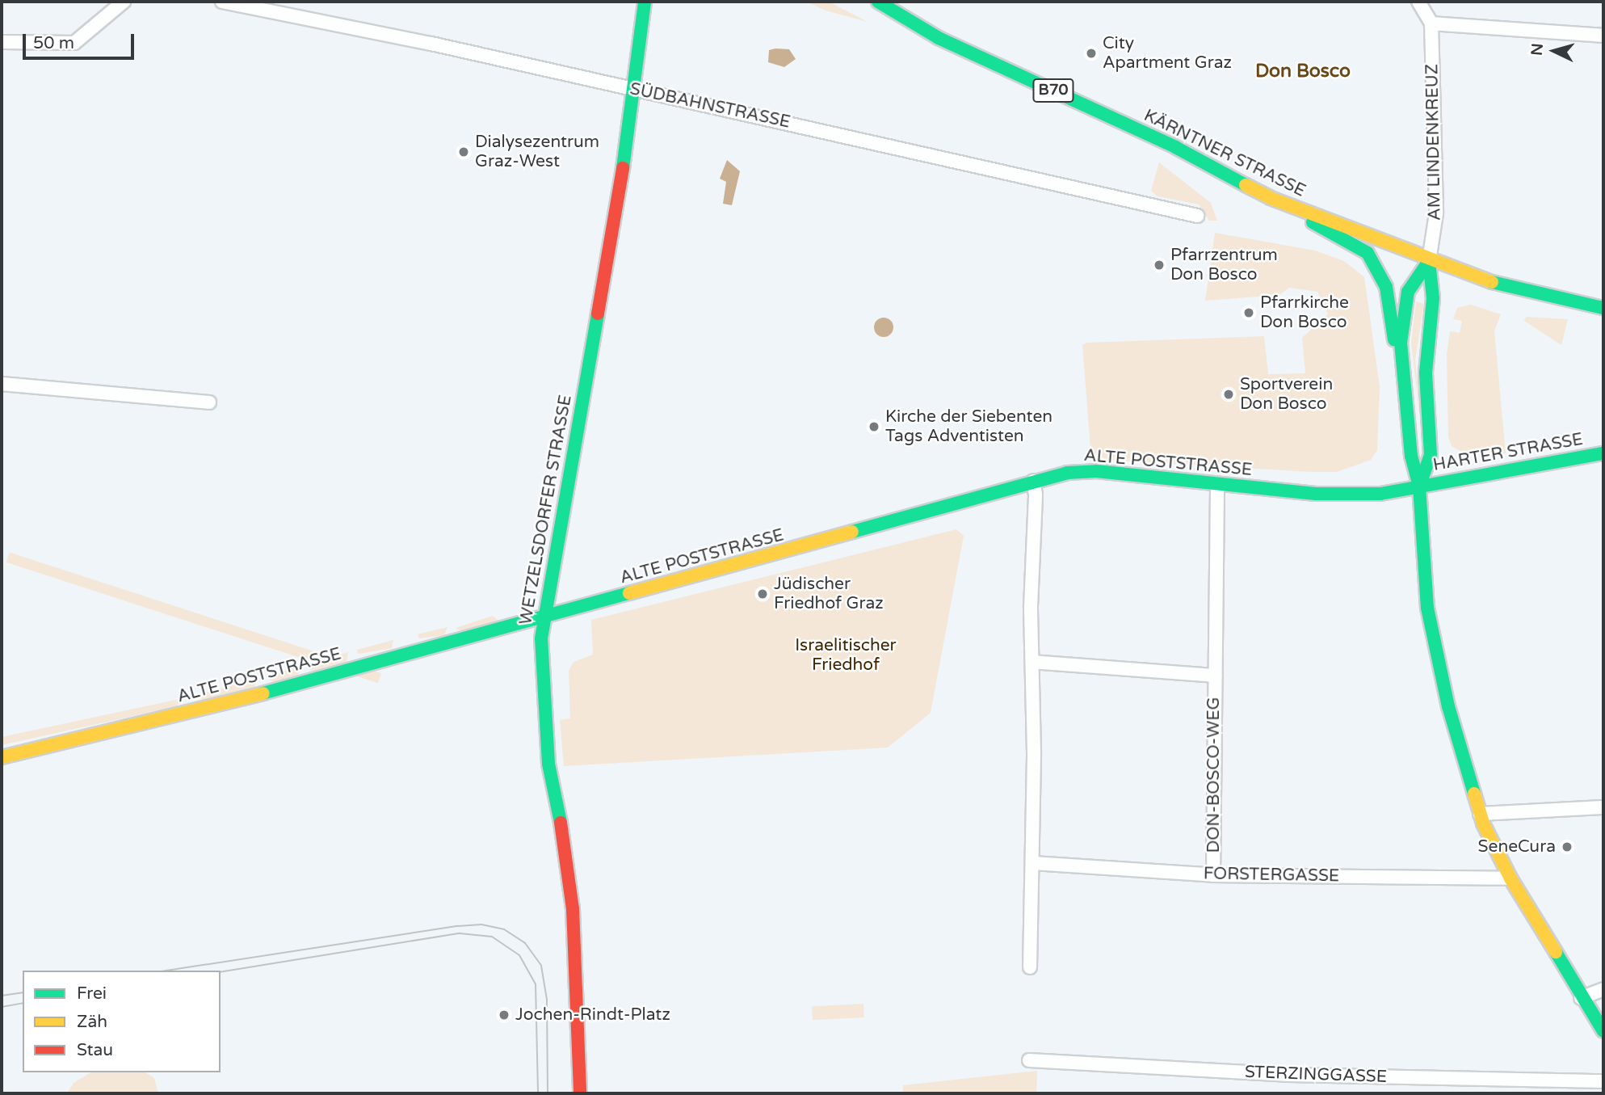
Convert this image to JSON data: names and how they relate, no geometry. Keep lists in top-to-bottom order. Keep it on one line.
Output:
{"streets":{"main road":["B70","KÄRNTNER STRASSE","HARTER STRASSE","ALTE POSTSTRASSE","WETZELSDORFER STRASSE"],"street":["SÜDBAHNSTRASSE","AM LINDENKREUZ","DON-BOSCO-WEG","FORSTERGASSE","STERZINGGASSE"]},"crossings":[["SÜDBAHNSTRASSE","WETZELSDORFER STRASSE"],["AM LINDENKREUZ","KÄRNTNER STRASSE"],["HARTER STRASSE","ALTE POSTSTRASSE"],["ALTE POSTSTRASSE","WETZELSDORFER STRASSE"],["ALTE POSTSTRASSE","DON-BOSCO-WEG"],["DON-BOSCO-WEG","FORSTERGASSE"]],"districts":["Don Bosco"],"parks":["Israelitischer Friedhof"],"places":["City Apartment Graz","Dialysezentrum Graz-West","Pfarrzentrum Don Bosco","Pfarrkirche Don Bosco","Sportverein Don Bosco","Kirche der Siebenten Tags Adventisten","Jüdischer Friedhof Graz","SeneCura","Jochen-Rindt-Platz"],"legend":["Frei","Zäh","Stau"],"scale_bar":"50 m","north":"left"}
